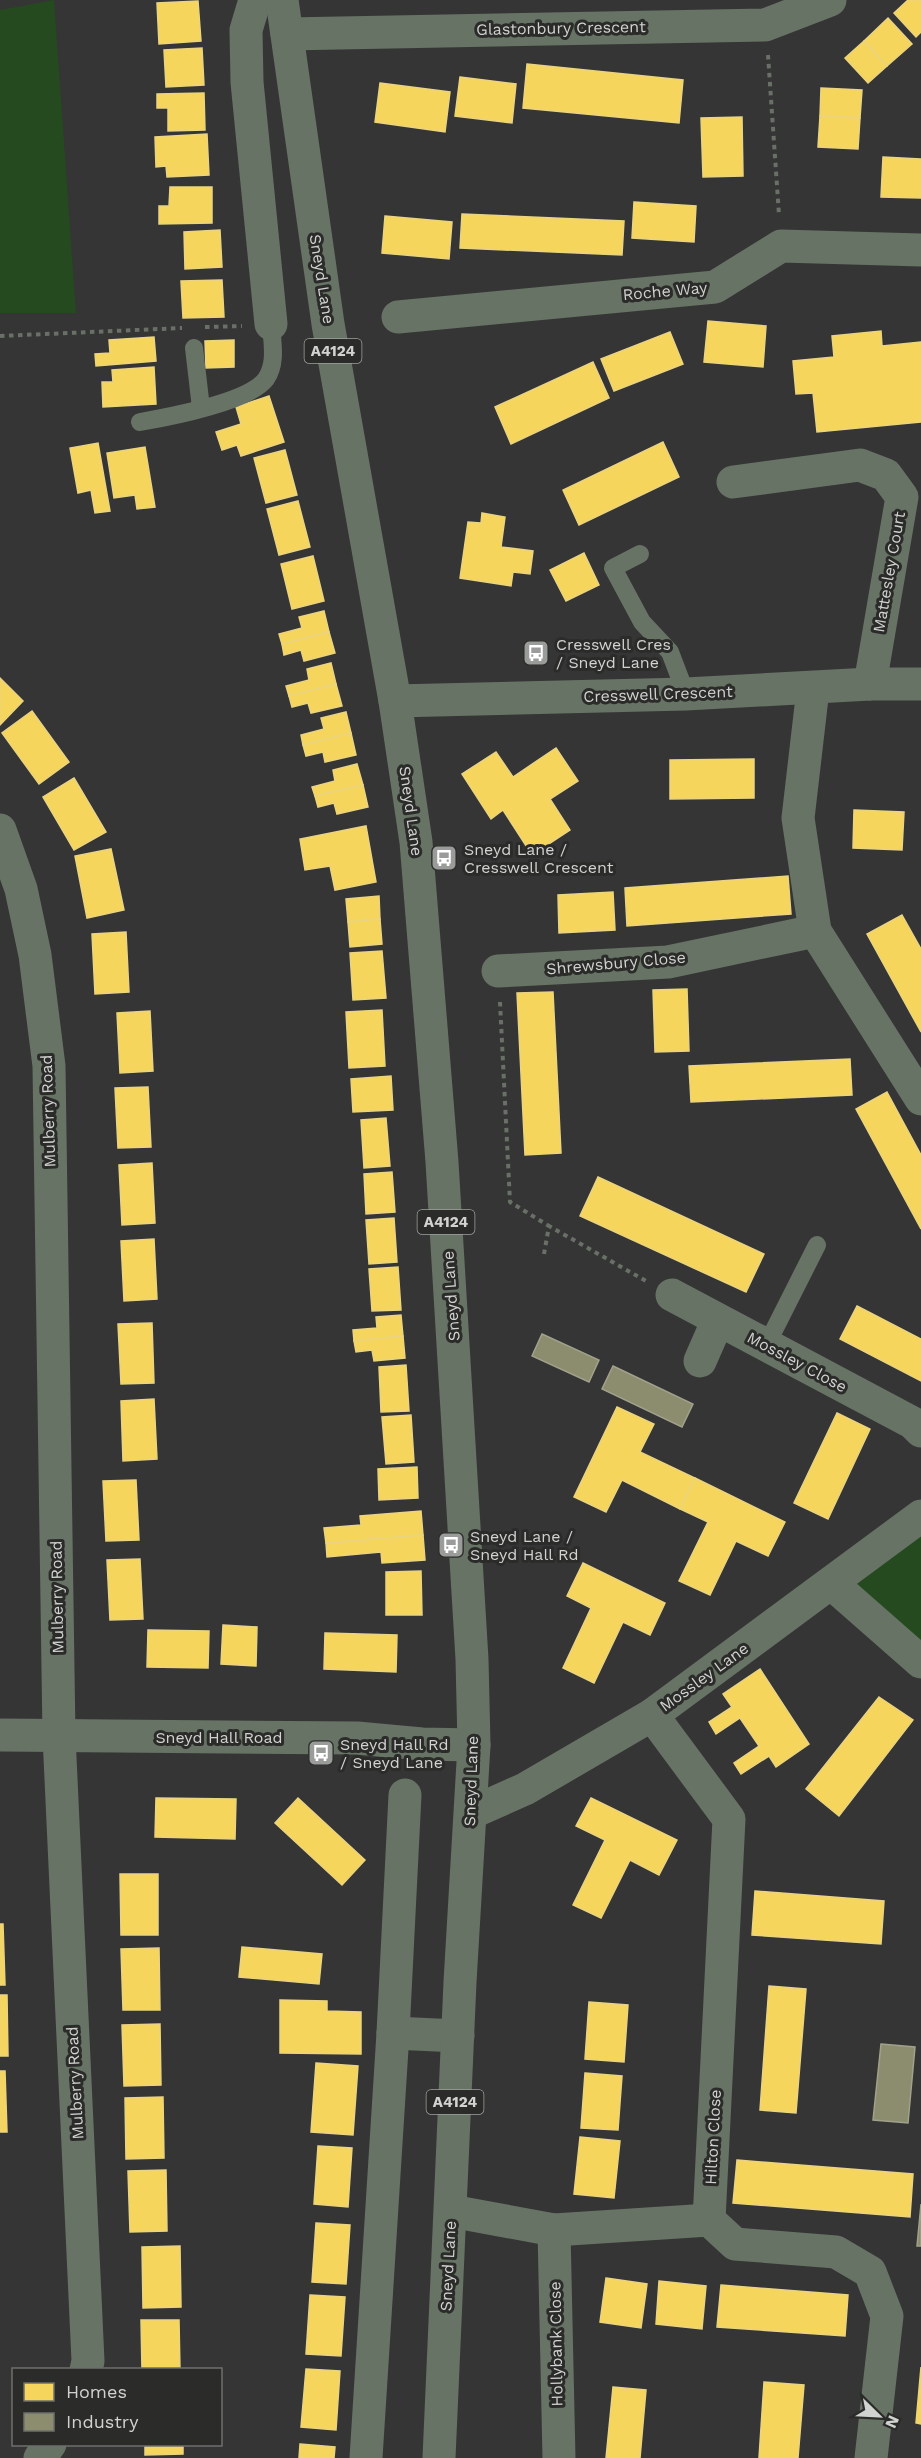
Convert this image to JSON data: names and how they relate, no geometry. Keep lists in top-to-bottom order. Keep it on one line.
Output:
{"streets":{"main road":["Sneyd Lane","A4124"],"street":["Glastonbury Crescent","Roche Way","Mattesley Court","Cresswell Crescent","Shrewsbury Close","Mulberry Road","Mossley Close","Mossley Lane","Sneyd Hall Road","Hilton Close","Hollybank Close"]},"crossings":[["Glastonbury Crescent","Sneyd Lane"],["Sneyd Lane","Cresswell Crescent"],["Sneyd Lane","Mossley Lane"],["Sneyd Lane","Sneyd Hall Road"],["Mattesley Court","Cresswell Crescent"],["Mulberry Road","Sneyd Hall Road"],["Mossley Lane","Hilton Close"]],"places":{"bus stop":["Cresswell Cres / Sneyd Lane","Sneyd Lane / Cresswell Crescent","Sneyd Lane / Sneyd Hall Rd","Sneyd Hall Rd / Sneyd Lane"]},"legend":["Homes","Industry"],"north":"bottom right"}
